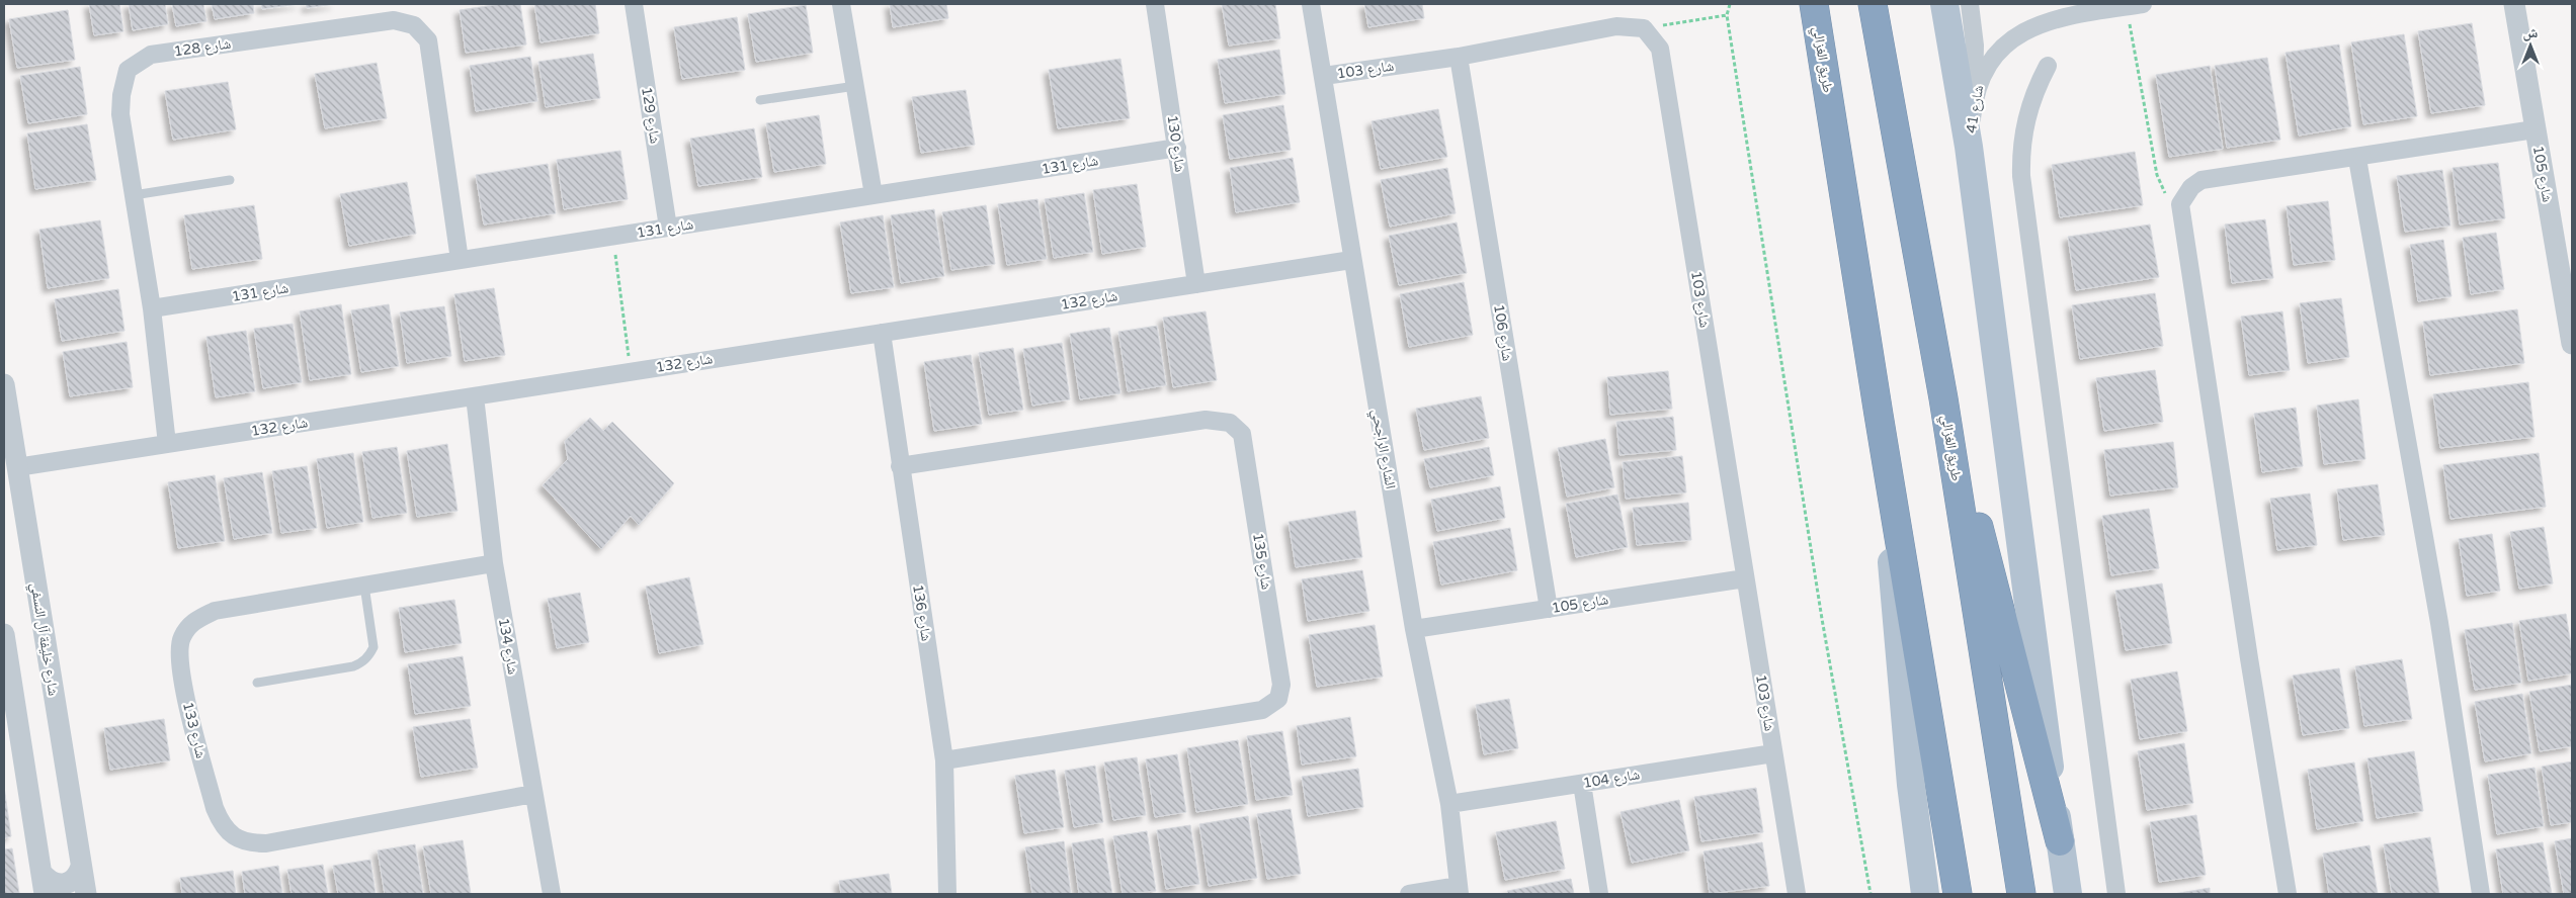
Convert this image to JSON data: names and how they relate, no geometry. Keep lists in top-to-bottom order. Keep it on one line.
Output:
{"streets":{"highway":["طريق الغزالي"],"street":["شارع 128","شارع 103","شارع 41","شارع 129","شارع 130","شارع 131","شارع 105","شارع 132","شارع 106","الشارع الراجحي","شارع 135","شارع 136","شارع خليفة آل النسفي","شارع 134","شارع 133","شارع 104"]},"crossings":[["شارع 128","شارع 131"],["شارع 128","شارع 132"],["شارع 103","شارع 105"],["شارع 103","شارع 106"],["شارع 103","الشارع الراجحي"],["شارع 103","شارع 104"],["شارع 129","شارع 131"],["شارع 130","شارع 131"],["شارع 130","شارع 132"],["شارع 105","شارع 106"],["شارع 105","الشارع الراجحي"],["شارع 132","الشارع الراجحي"],["شارع 132","شارع 136"],["شارع 132","شارع خليفة آل النسفي"],["شارع 132","شارع 134"],["الشارع الراجحي","شارع 104"],["شارع 135","شارع 136"],["شارع 134","شارع 133"]],"north":"top"}
